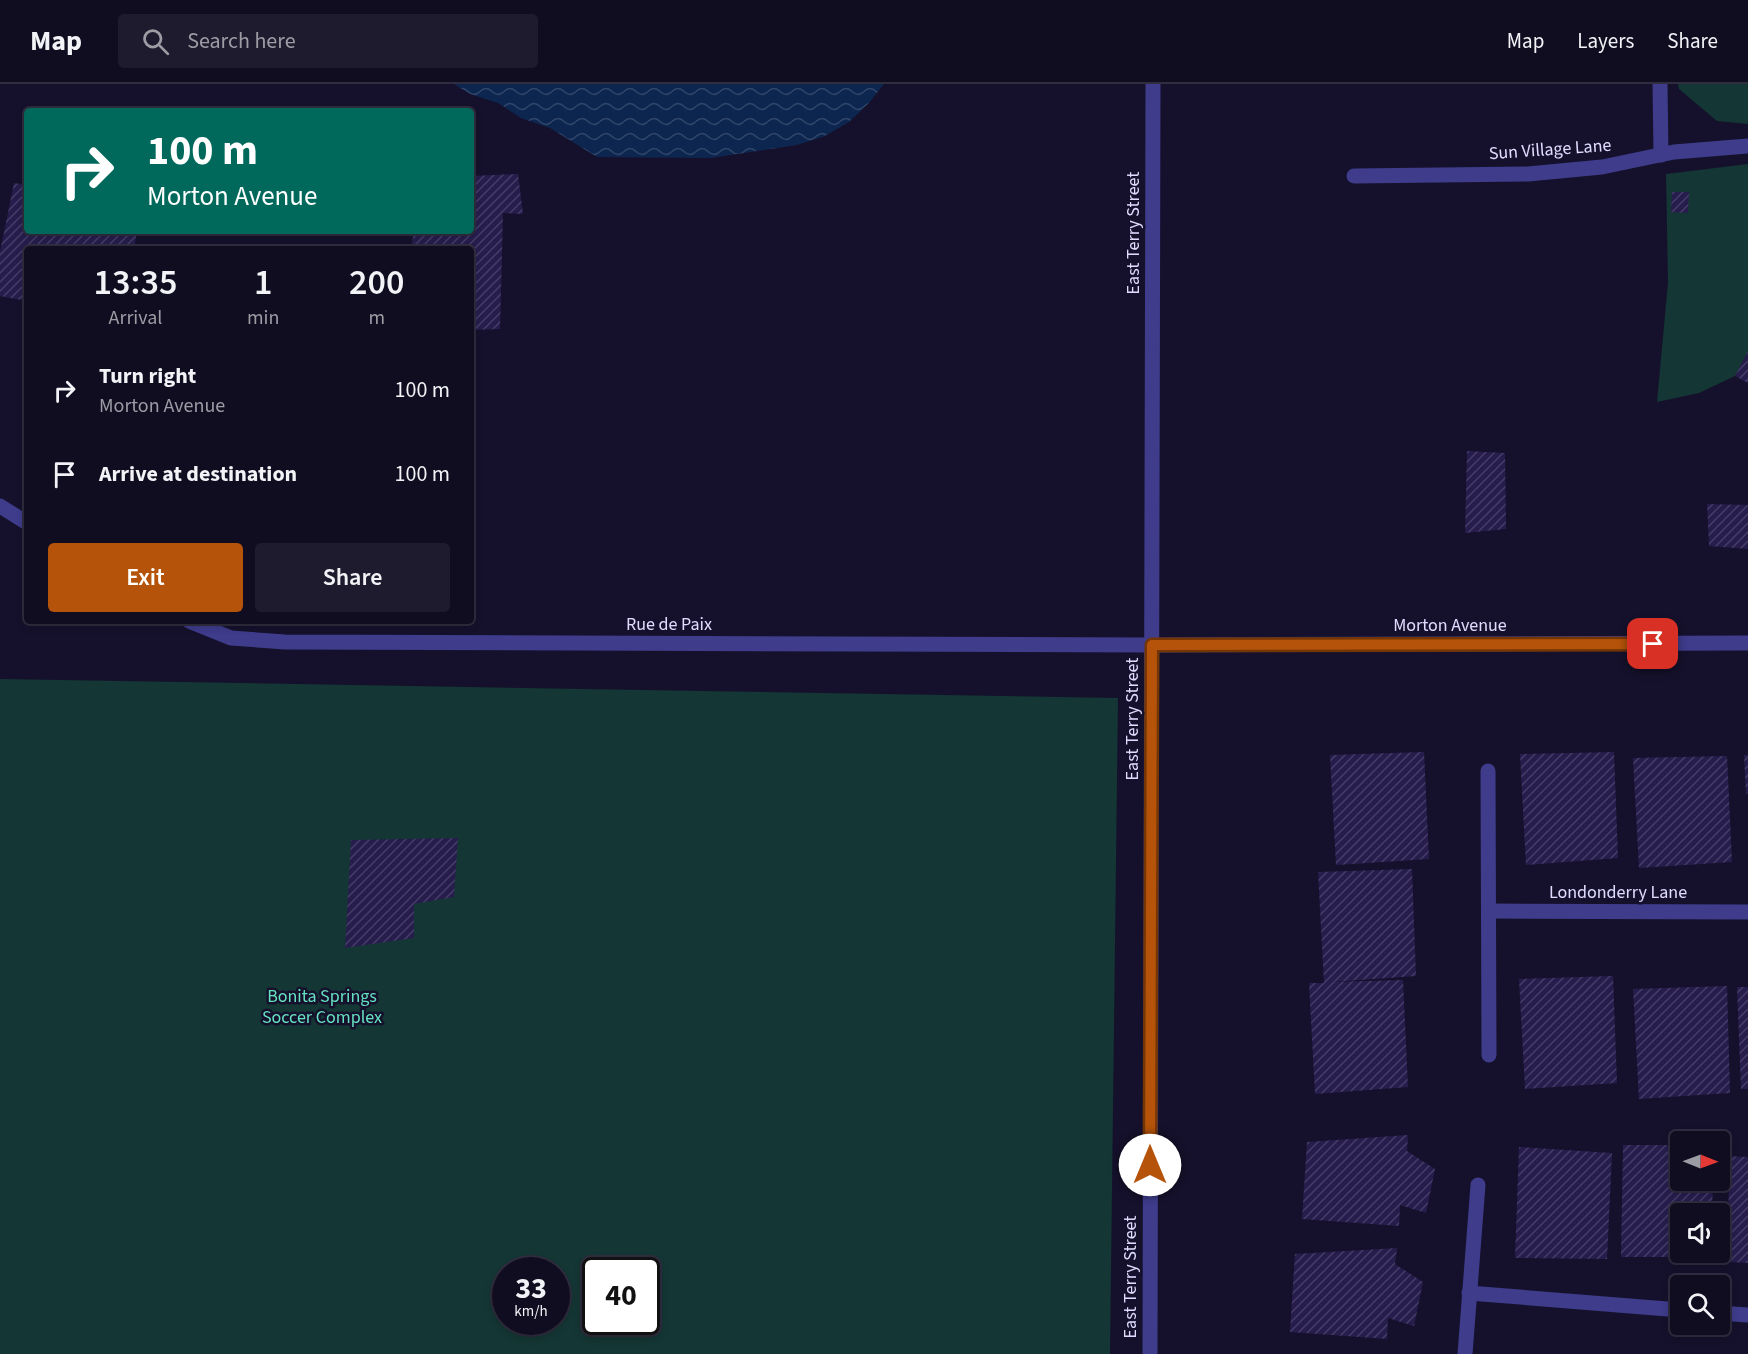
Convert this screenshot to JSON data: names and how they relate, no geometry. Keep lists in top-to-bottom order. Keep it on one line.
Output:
{"streets":{"street":["Sun Village Lane","East Terry Street","Rue de Paix","Morton Avenue","Londonderry Lane"]},"crossings":[["East Terry Street","Rue de Paix"],["East Terry Street","Morton Avenue"],["Rue de Paix","Morton Avenue"]],"parks":["Bonita Springs Soccer Complex"],"north":"right","page":{"header":"Map","search":"Search here","nav":["Map","Layers","Share"],"turn":["100 m","Morton Avenue"],"eta":["13:35","Arrival","1","min","200","m"],"list":[{"name":"Turn right","note":"Morton Avenue","value":"100 m"},{"name":"Arrive at destination","value":"100 m"}],"buttons":["Exit","Share"],"speed":"33 km/h","limit":"40"}}
